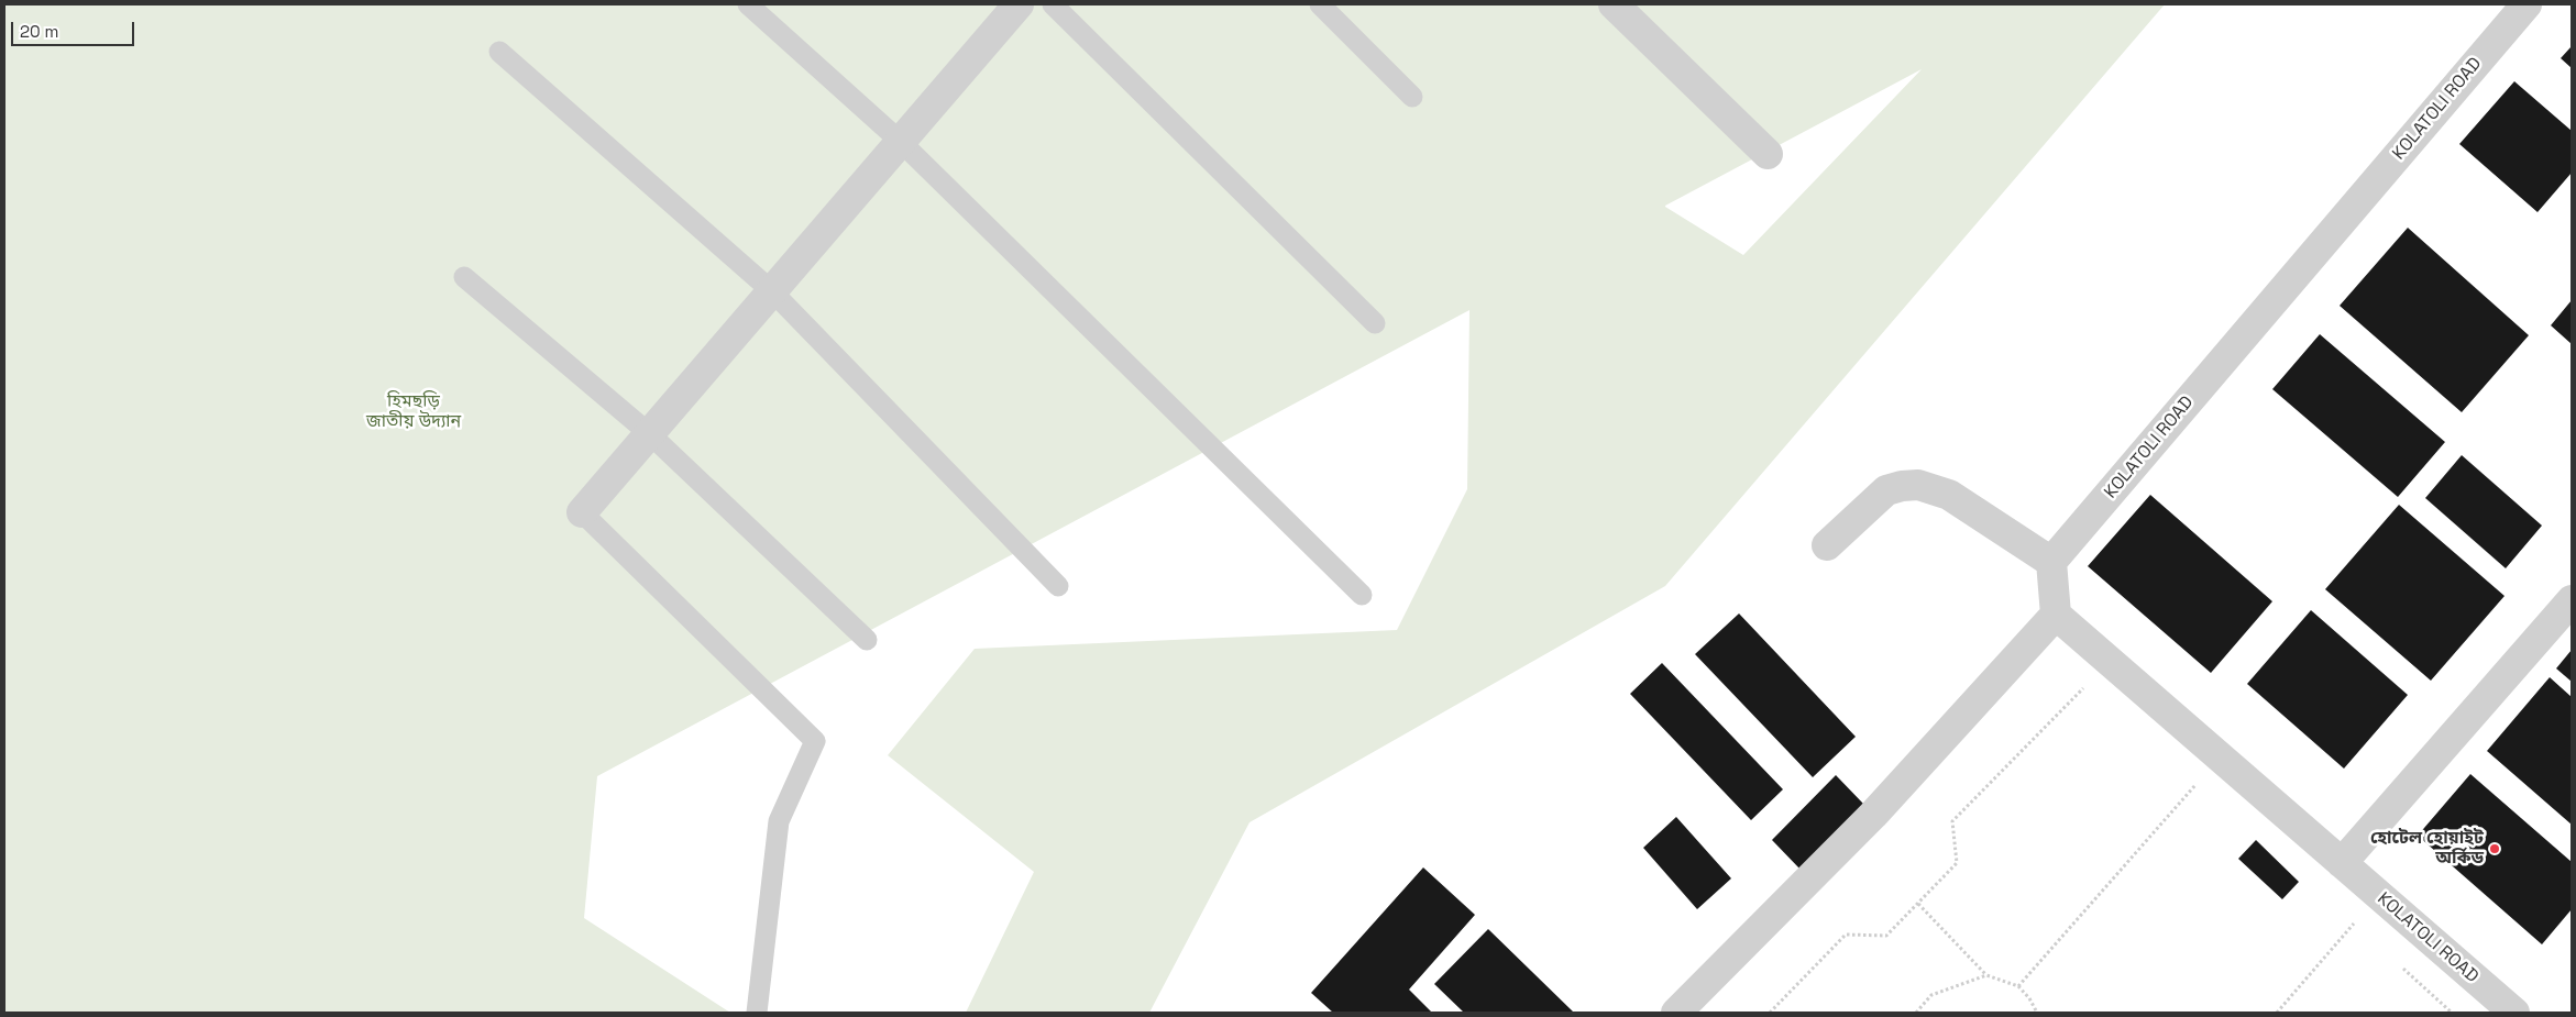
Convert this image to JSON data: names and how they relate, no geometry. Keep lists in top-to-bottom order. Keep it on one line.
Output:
{"streets":{"street":["KOLATOLI ROAD"]},"parks":["হিমছড়ি জাতীয় উদ্যান"],"places":["হোটেল হোয়াইট অর্কিড"],"scale_bar":"20 m"}
